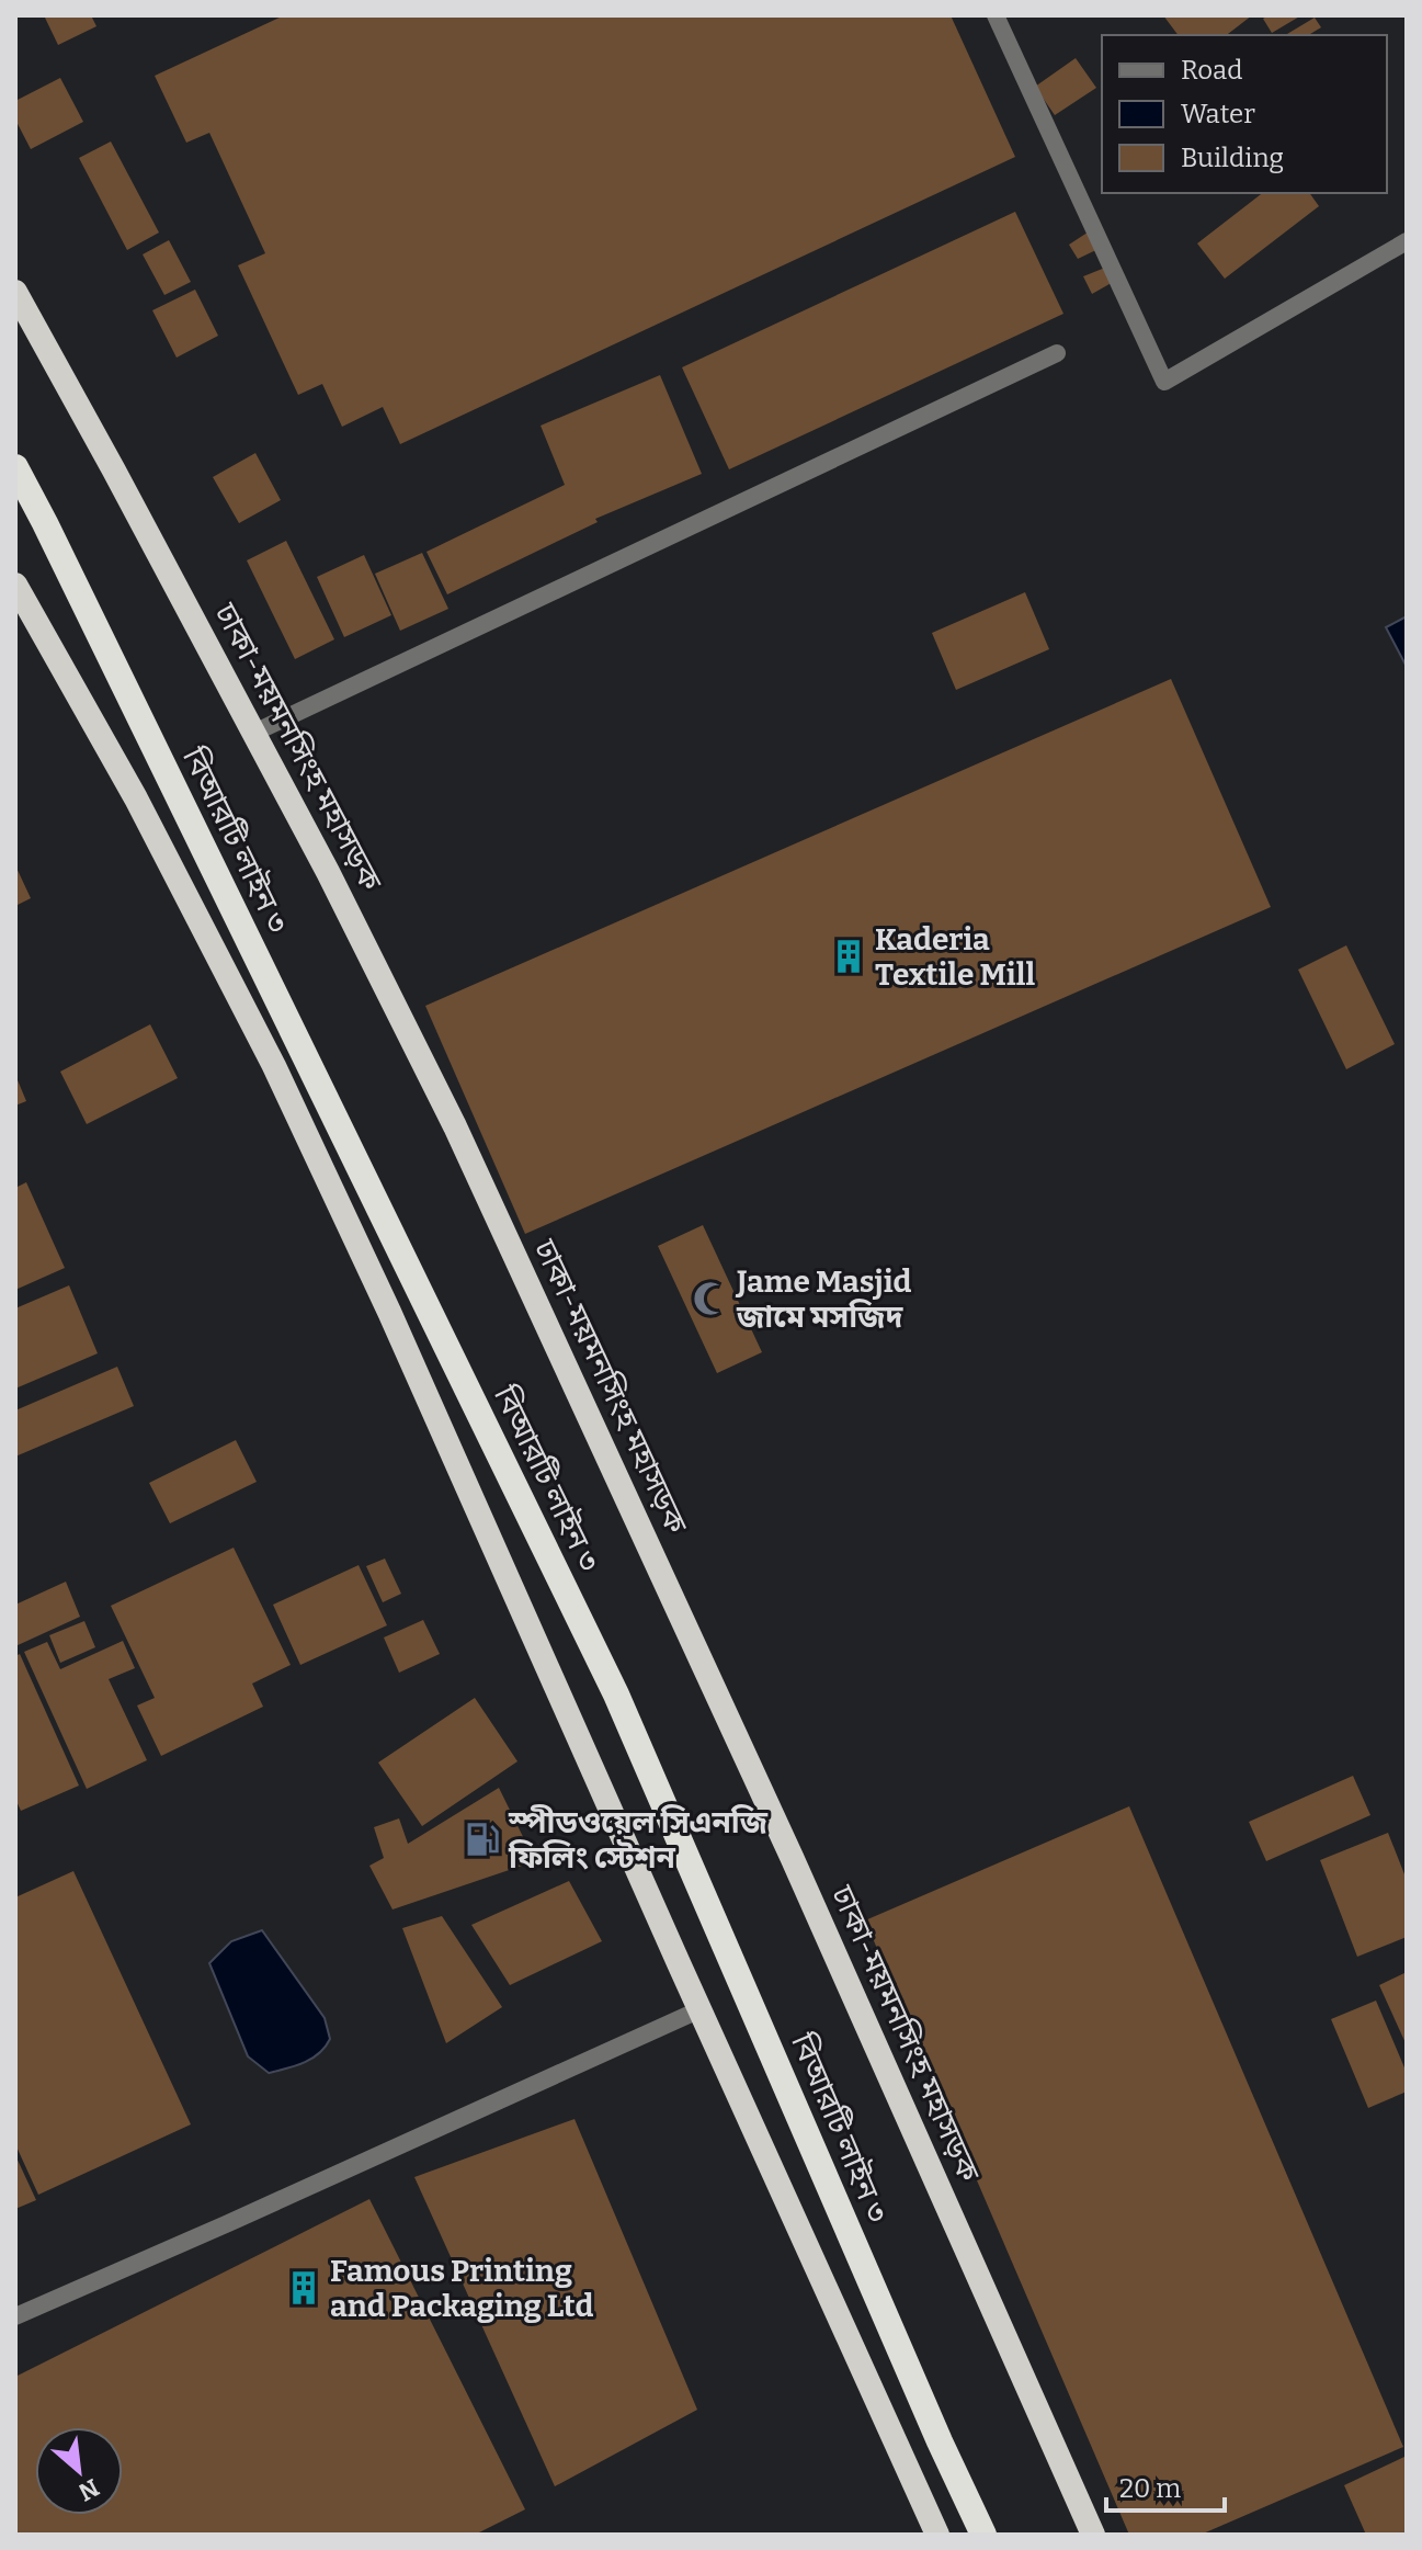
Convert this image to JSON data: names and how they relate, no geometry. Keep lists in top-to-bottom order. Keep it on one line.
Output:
{"streets":{"highway":["ঢাকা-ময়মনসিংহ মহাসড়ক","বিআরটি লাইন ৩"]},"places":{"building":["Kaderia Textile Mill","Famous Printing and Packaging Ltd"],"mosque":["Jame Masjid জামে মসজিদ"],"fuel station":["স্পীডওয়েল সিএনজি ফিলিং স্টেশন"]},"legend":["Road","Water","Building"],"scale_bar":"20 m","north":"bottom right"}
